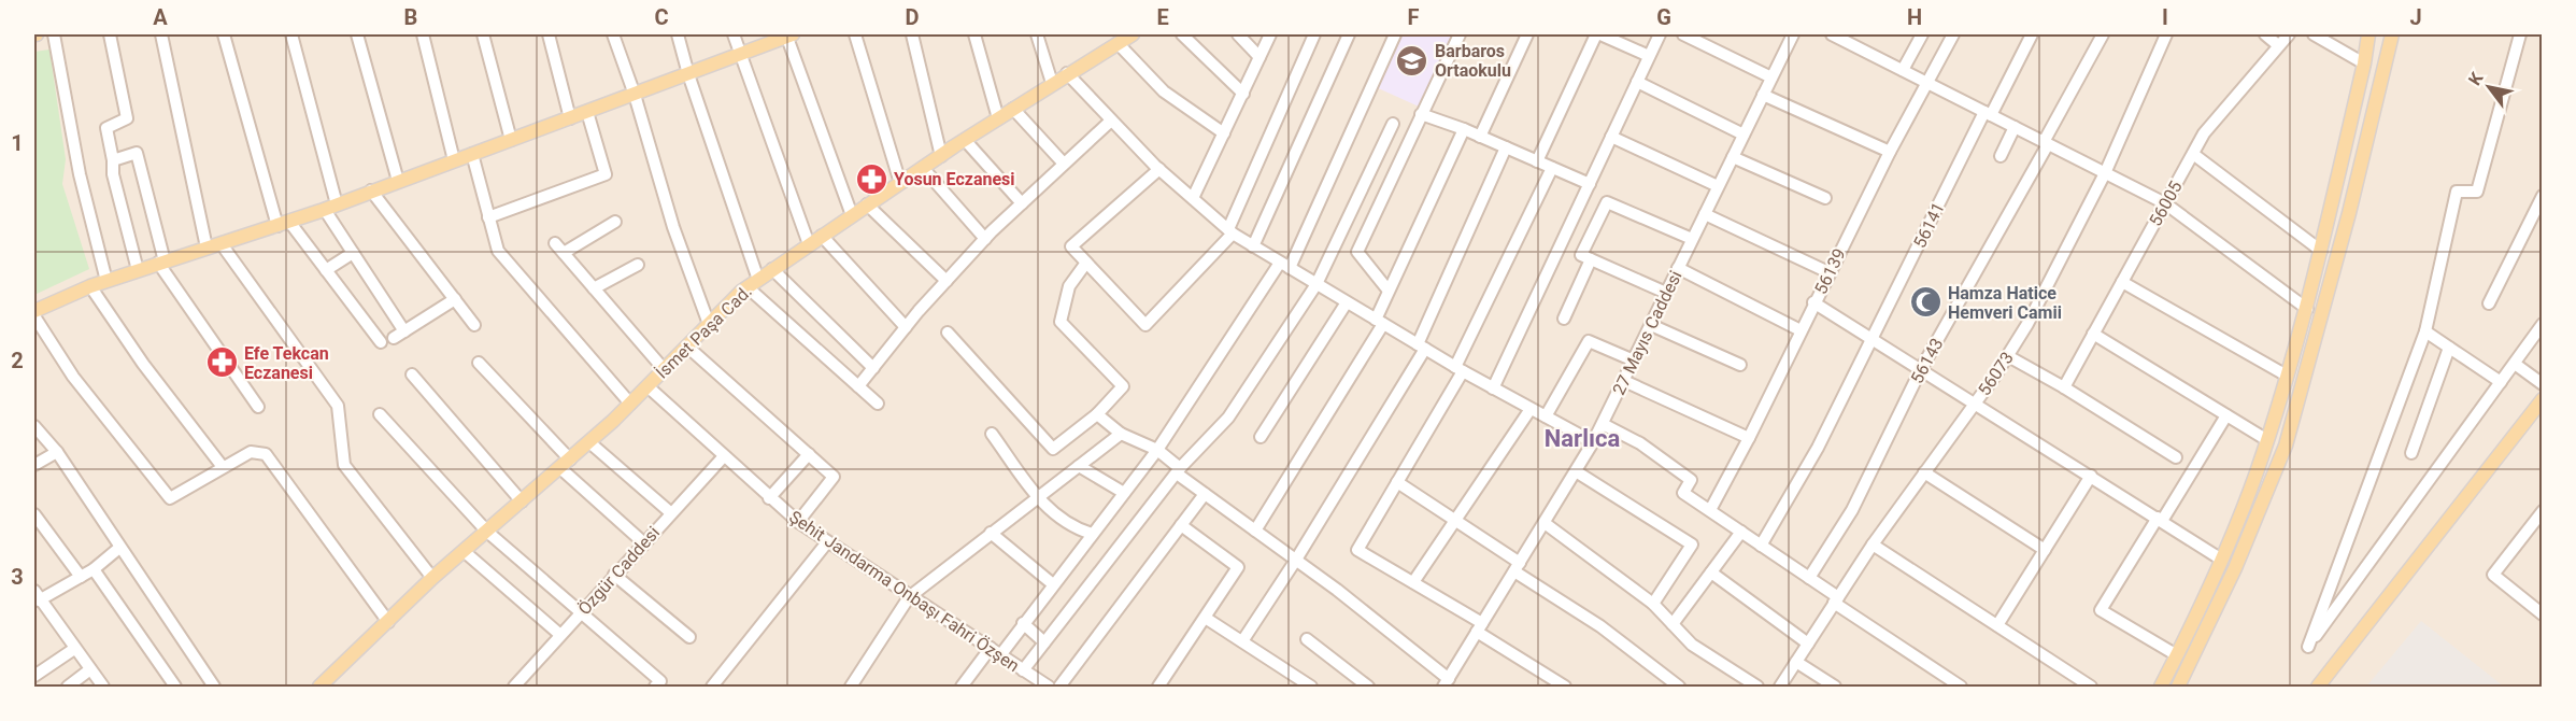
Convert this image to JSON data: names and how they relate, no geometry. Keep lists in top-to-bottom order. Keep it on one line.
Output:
{"streets":{"main road":["İsmet Paşa Cad."],"street":["56005","56141","56139","27 Mayıs Caddesi","56143","56073","Özgür Caddesi","Şehit Jandarma Onbaşı Fahri Özşen"]},"crossings":[["İsmet Paşa Cad.","Şehit Jandarma Onbaşı Fahri Özşen"],["Özgür Caddesi","Şehit Jandarma Onbaşı Fahri Özşen"]],"districts":["Narlıca"],"places":{"school or university":["Barbaros Ortaokulu"],"pharmacy":["Yosun Eczanesi","Efe Tekcan Eczanesi"],"mosque":["Hamza Hatice Hemveri Camii"]},"north":"top left","grid":{"columns":["A","B","C","D","E","F","G","H","I","J"],"rows":["1","2","3"]}}
